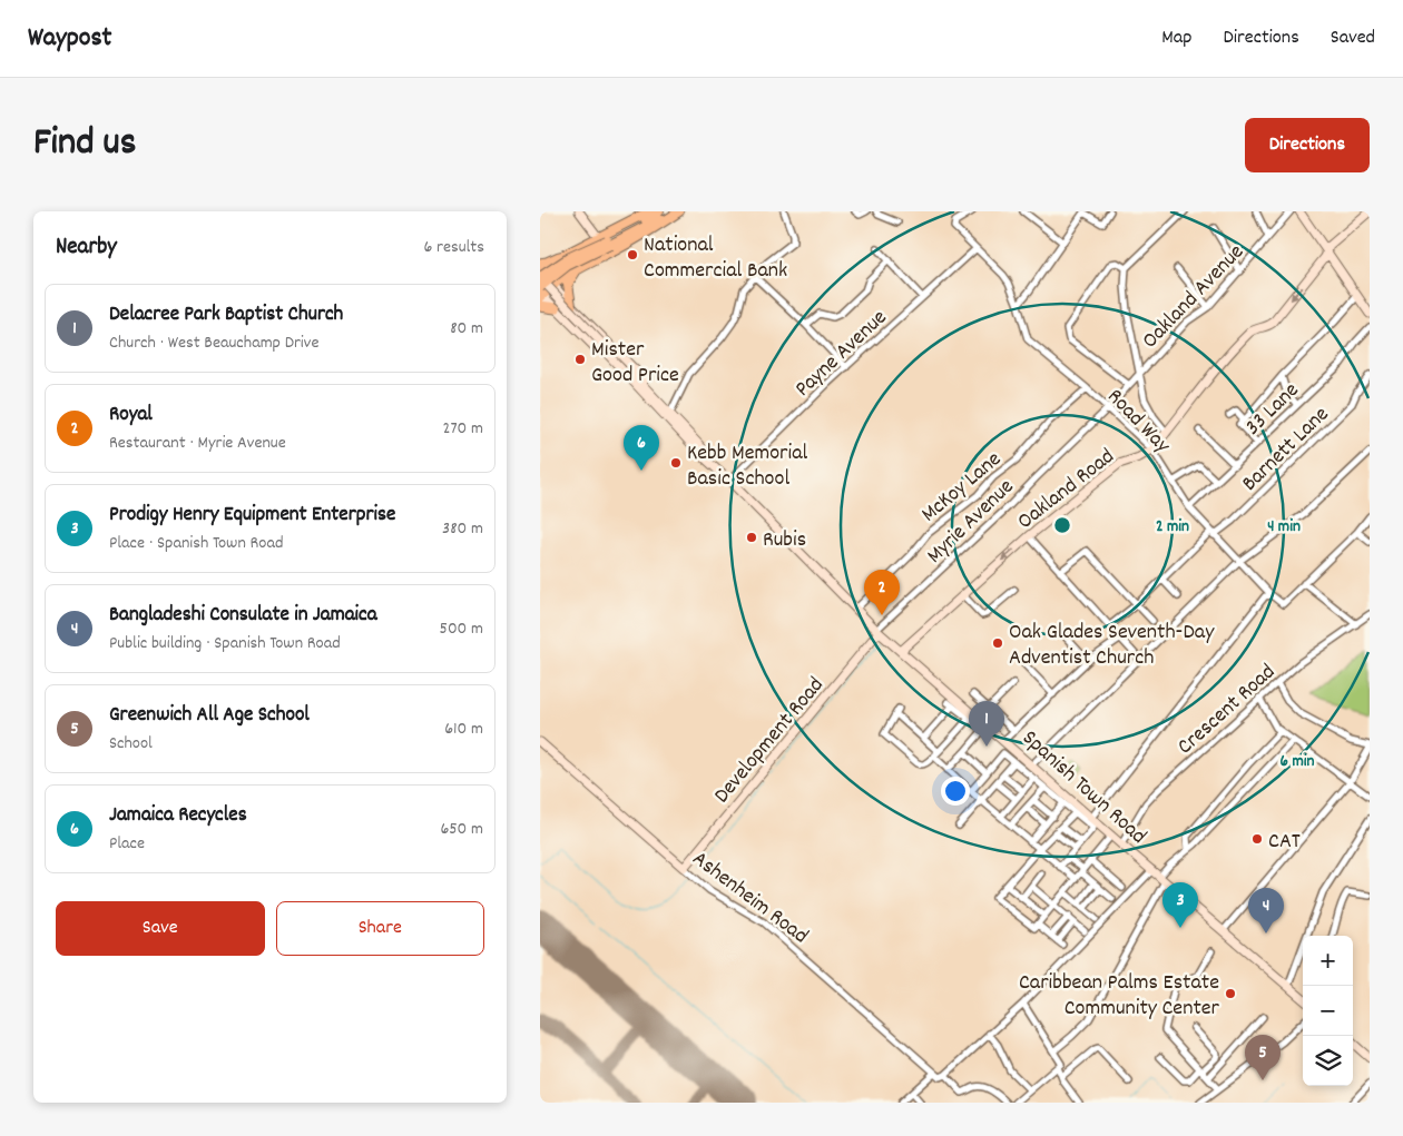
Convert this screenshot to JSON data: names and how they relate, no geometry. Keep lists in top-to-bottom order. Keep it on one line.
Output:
{"streets":{"main road":["Oakland Road","Development Road","Spanish Town Road","Ashenheim Road"],"street":["Oakland Avenue","Payne Avenue","33 Lane","Road Way","Barnett Lane","McKoy Lane","Myrie Avenue","Crescent Road"]},"crossings":[["Oakland Avenue","Myrie Avenue"],["Payne Avenue","Road Way"],["Payne Avenue","Spanish Town Road"],["33 Lane","Road Way"],["Road Way","Barnett Lane"],["Road Way","McKoy Lane"],["Road Way","Oakland Road"],["Road Way","Myrie Avenue"],["McKoy Lane","Spanish Town Road"],["Oakland Road","Spanish Town Road"],["Myrie Avenue","Development Road"],["Myrie Avenue","Spanish Town Road"],["Crescent Road","Spanish Town Road"],["Development Road","Spanish Town Road"],["Development Road","Ashenheim Road"]],"one_way":["Oakland Road"],"places":["National Commercial Bank","Mister Good Price","Kebb Memorial Basic School","Rubis","Oak Glades Seventh-Day Adventist Church","CAT","Caribbean Palms Estate Community Center"],"page":{"header":"Waypost","nav":["Map","Directions","Saved"],"title":"Find us","buttons":["Directions",["Save","Share"]],"heading":["Nearby","6 results"],"list":[{"mark":"1","name":"Delacree Park Baptist Church","note":"Church · West Beauchamp Drive","value":"80 m"},{"mark":"2","name":"Royal","note":"Restaurant · Myrie Avenue","value":"270 m"},{"mark":"3","name":"Prodigy Henry Equipment Enterprise","note":"Place · Spanish Town Road","value":"380 m"},{"mark":"4","name":"Bangladeshi Consulate in Jamaica","note":"Public building · Spanish Town Road","value":"500 m"},{"mark":"5","name":"Greenwich All Age School","note":"School","value":"610 m"},{"mark":"6","name":"Jamaica Recycles","note":"Place","value":"650 m"}],"pins":["6","2","1","3","4","5"],"map_buttons":["+","−"]},"rings":["2 min","4 min","6 min"]}
